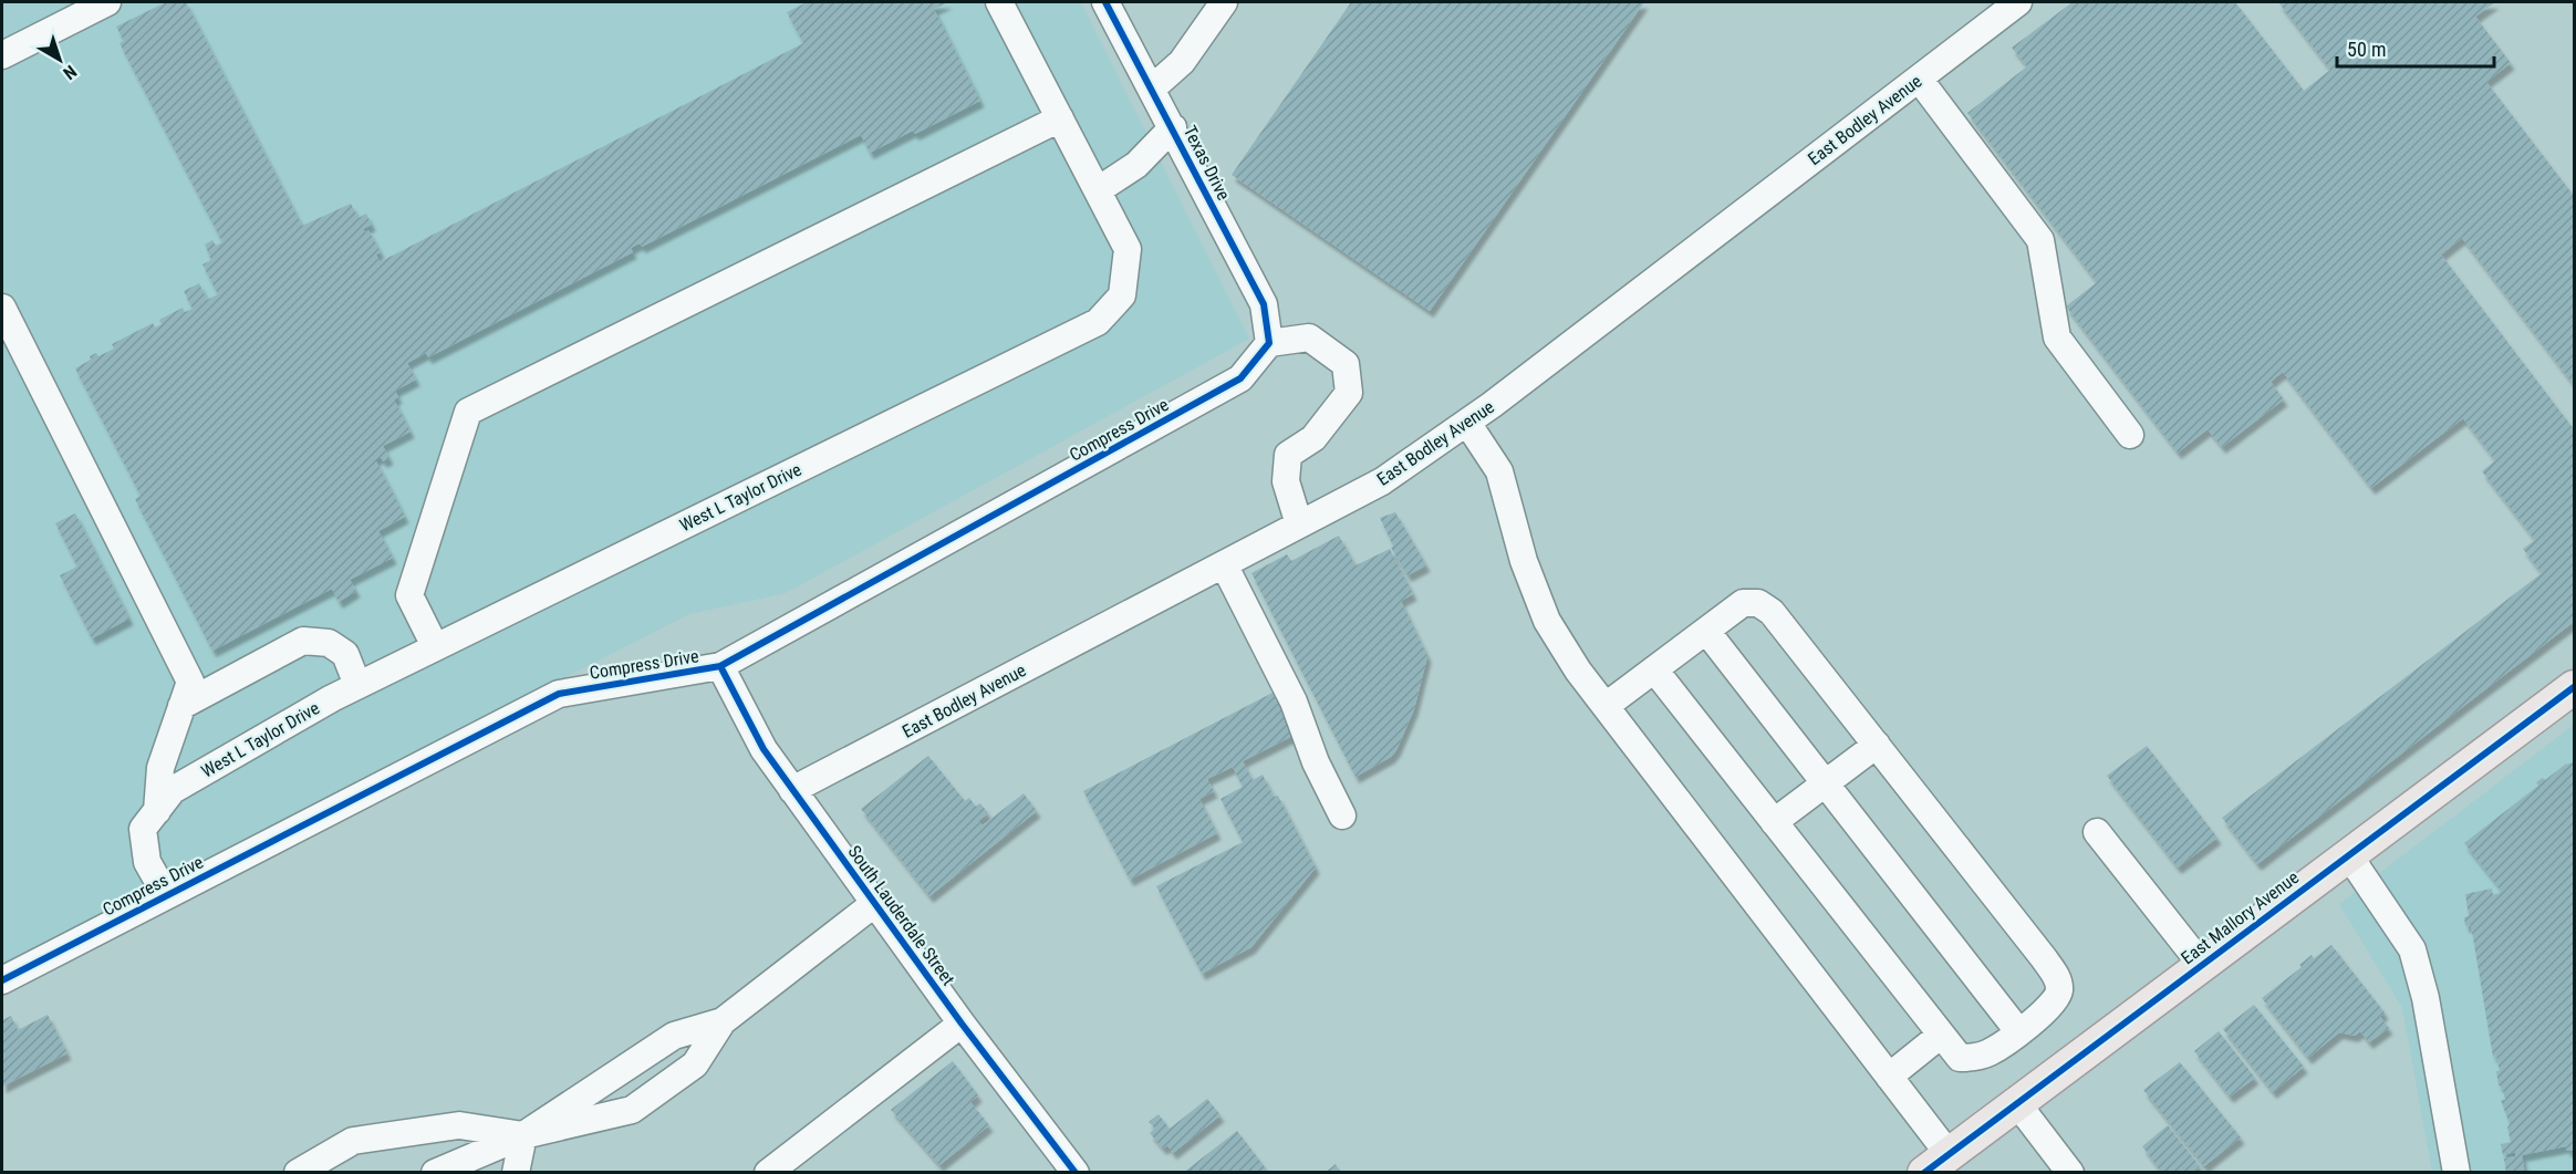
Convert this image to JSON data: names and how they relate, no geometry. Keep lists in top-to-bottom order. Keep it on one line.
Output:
{"streets":{"main road":["East Mallory Avenue"],"street":["East Bodley Avenue","Texas Drive","Compress Drive","West L Taylor Drive","South Lauderdale Street"]},"crossings":[["East Bodley Avenue","South Lauderdale Street"],["Texas Drive","Compress Drive"],["Compress Drive","West L Taylor Drive"],["Compress Drive","South Lauderdale Street"]],"scale_bar":"50 m","north":"bottom right"}
